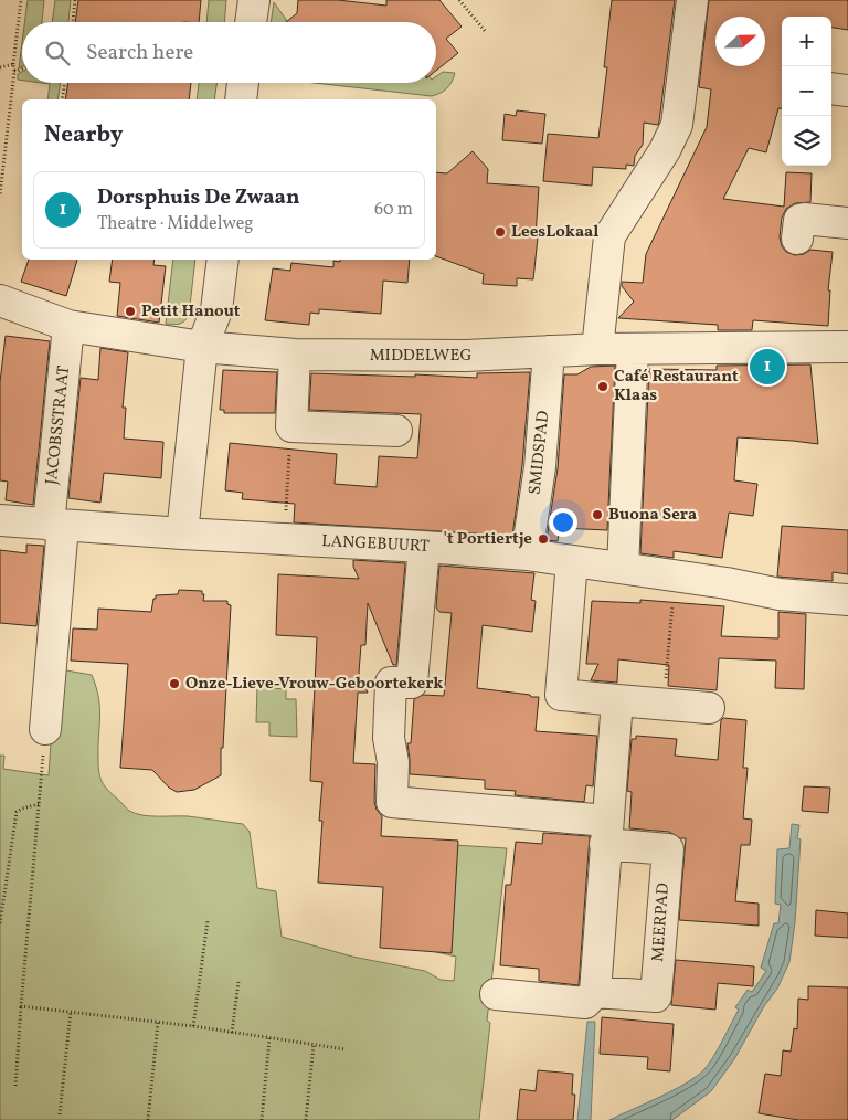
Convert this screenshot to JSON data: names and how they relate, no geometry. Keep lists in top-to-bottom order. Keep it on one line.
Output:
{"streets":{"street":["MIDDELWEG","JACOBSSTRAAT","SMIDSPAD","LANGEBUURT","MEERPAD"]},"crossings":[["MIDDELWEG","JACOBSSTRAAT"],["MIDDELWEG","SMIDSPAD"],["JACOBSSTRAAT","LANGEBUURT"],["SMIDSPAD","LANGEBUURT"]],"places":["LeesLokaal","Petit Hanout","Café Restaurant Klaas","Buona Sera","'t Portiertje","Onze-Lieve-Vrouw-Geboortekerk"],"north":"right","page":{"map_buttons":["+","−"],"search":"Search here","heading":"Nearby","list":[{"mark":"1","name":"Dorsphuis De Zwaan","note":"Theatre · Middelweg","value":"60 m"}],"pins":"1"}}
